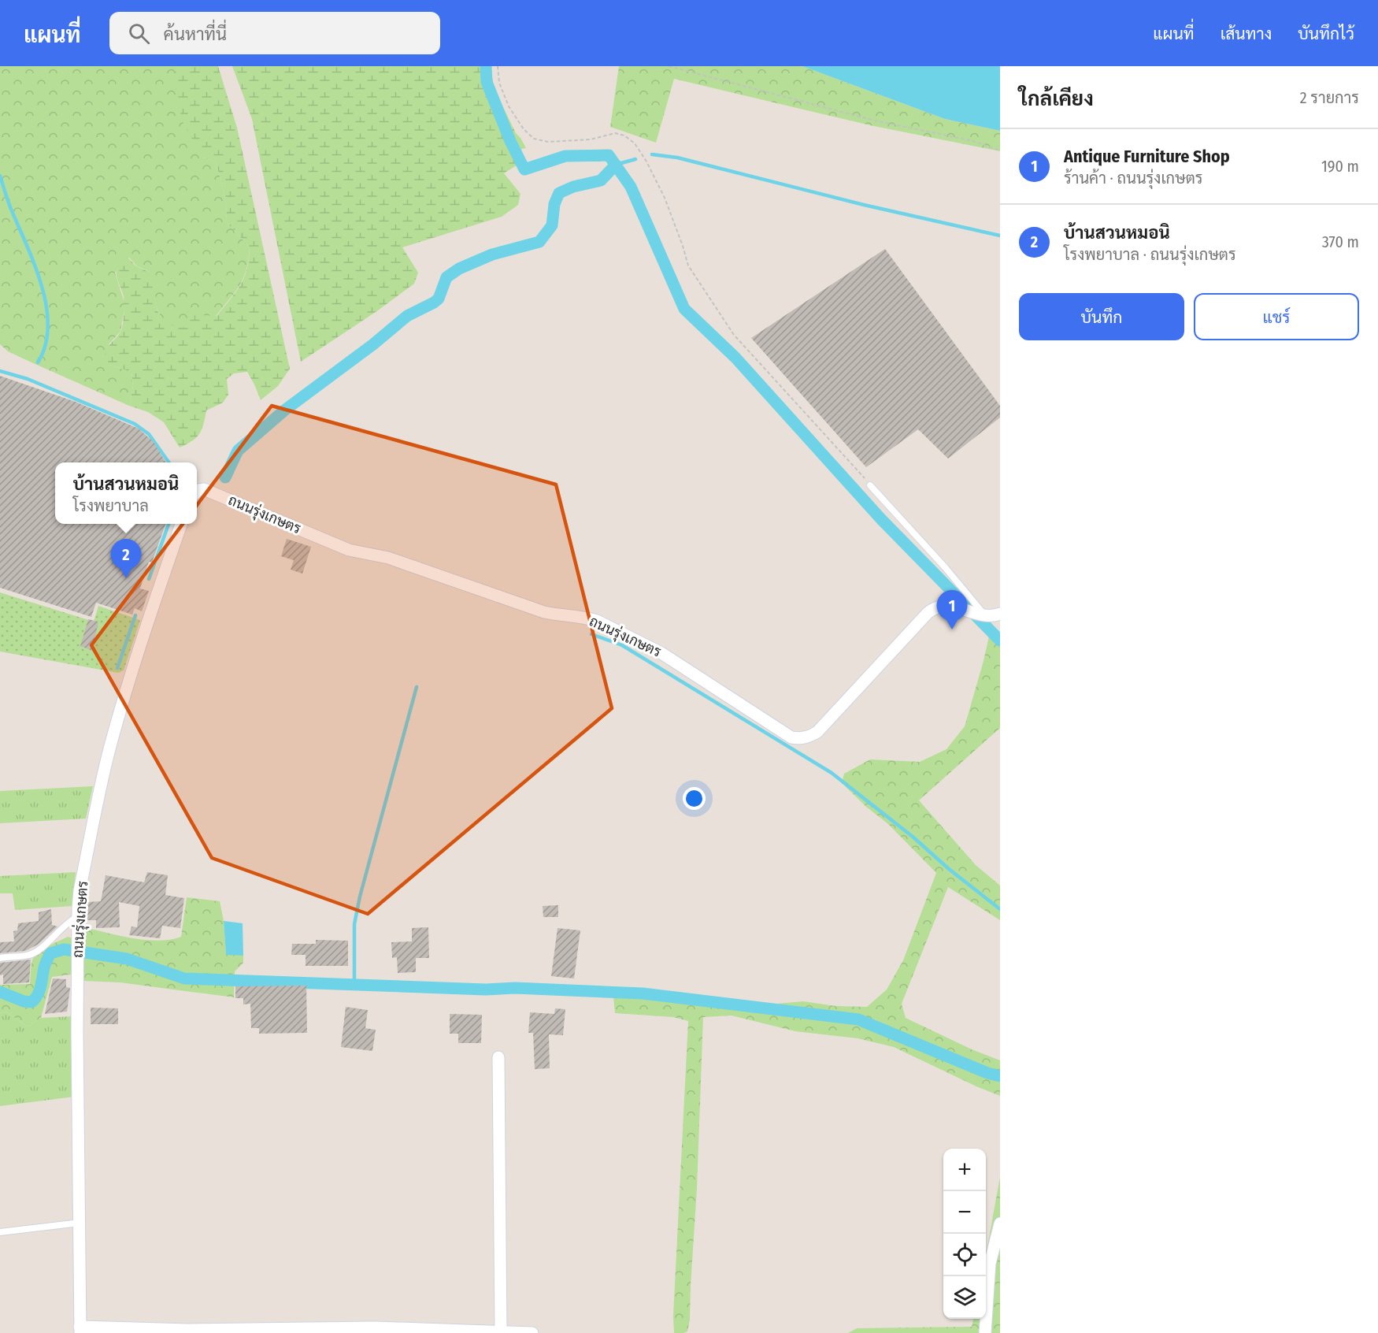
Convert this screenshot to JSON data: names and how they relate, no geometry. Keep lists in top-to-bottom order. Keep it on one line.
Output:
{"streets":{"street":["ถนนรุ่งเกษตร"]},"page":{"header":"แผนที่","search":"ค้นหาที่นี่","nav":["แผนที่","เส้นทาง","บันทึกไว้"],"heading":["ใกล้เคียง","2 รายการ"],"list":[{"mark":"1","name":"Antique Furniture Shop","note":"ร้านค้า · ถนนรุ่งเกษตร","value":"190 m"},{"mark":"2","name":"บ้านสวนหมอนิ","note":"โรงพยาบาล · ถนนรุ่งเกษตร","value":"370 m"}],"buttons":["บันทึก","แชร์"],"popup":["บ้านสวนหมอนิ","โรงพยาบาล"],"pins":["2","1"],"map_buttons":["+","−"]}}
